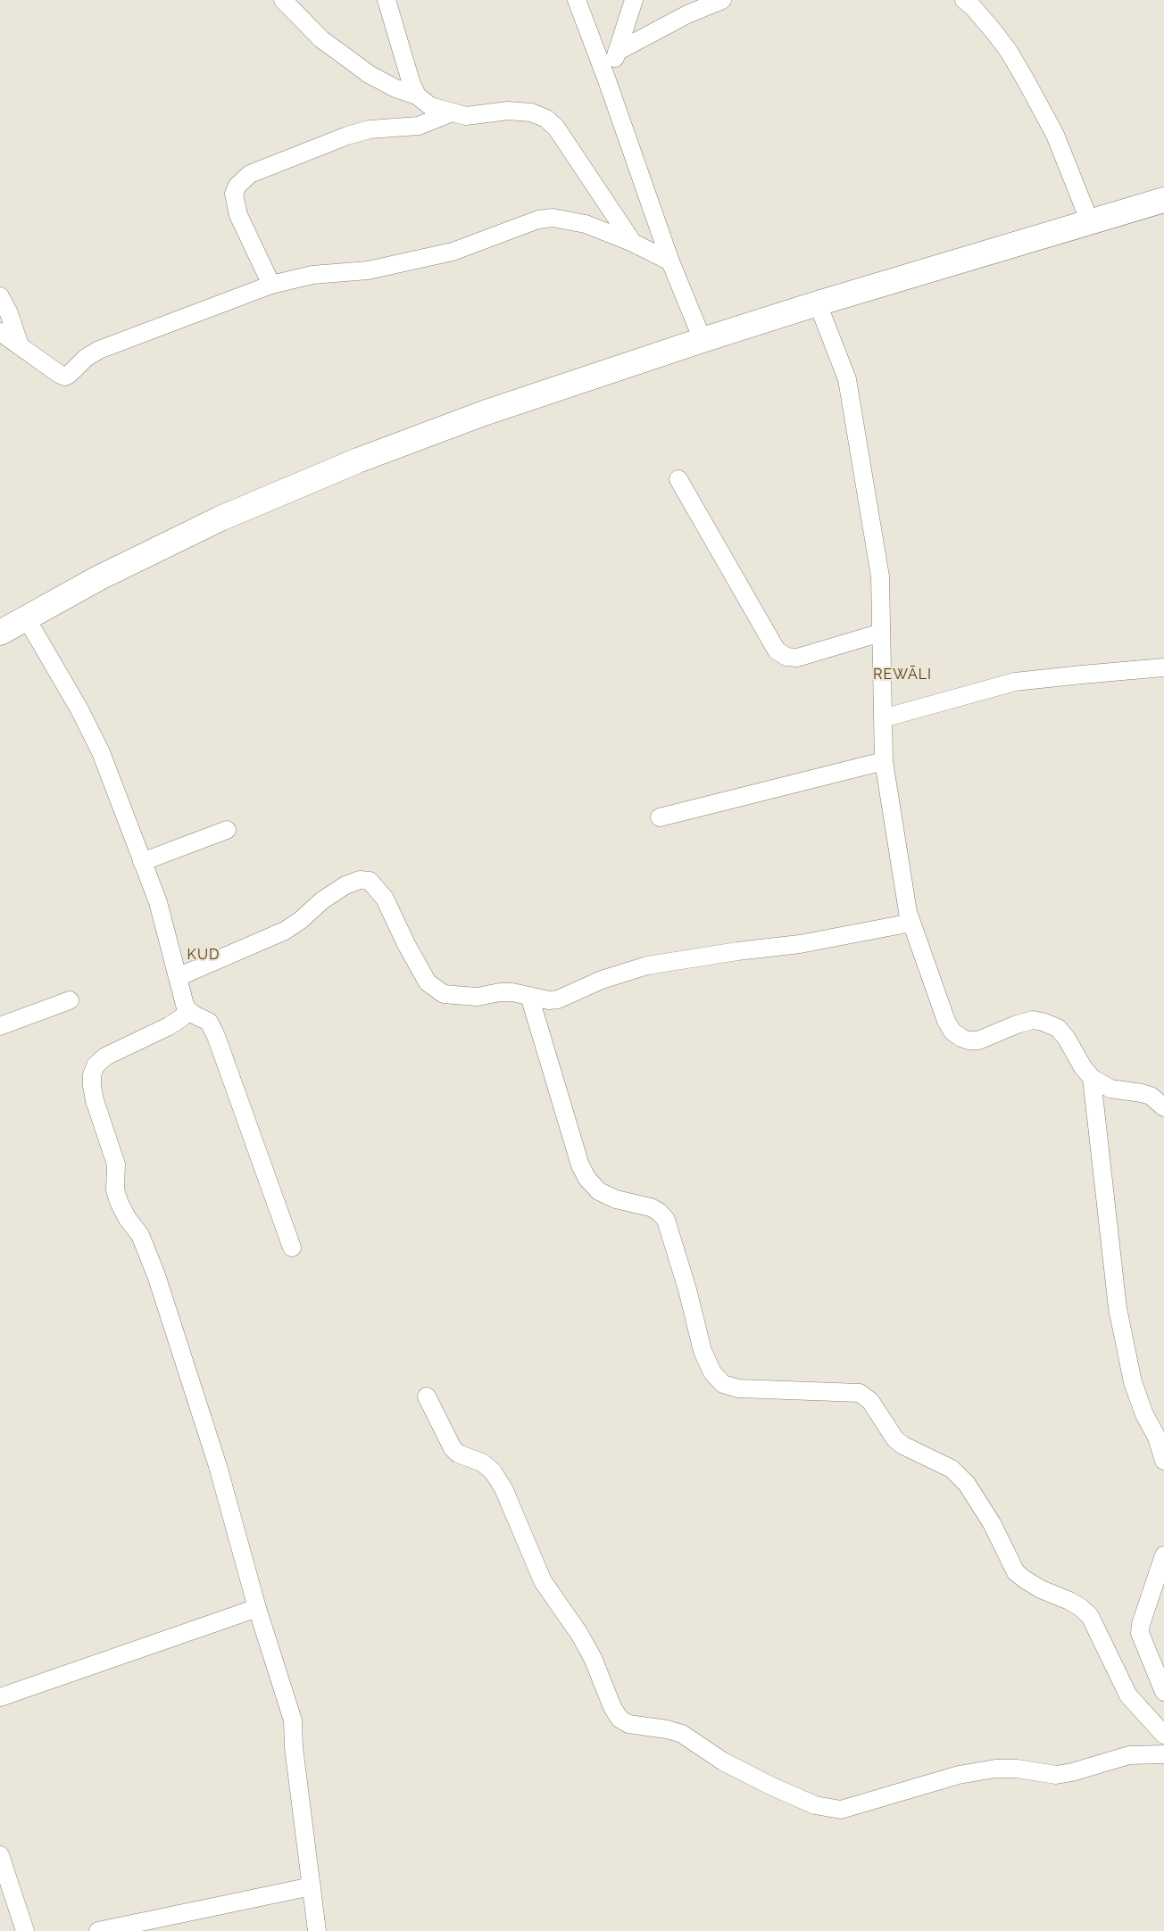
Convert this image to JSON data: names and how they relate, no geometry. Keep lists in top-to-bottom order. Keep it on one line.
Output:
{"districts":["REWĀLI","KUD"]}
